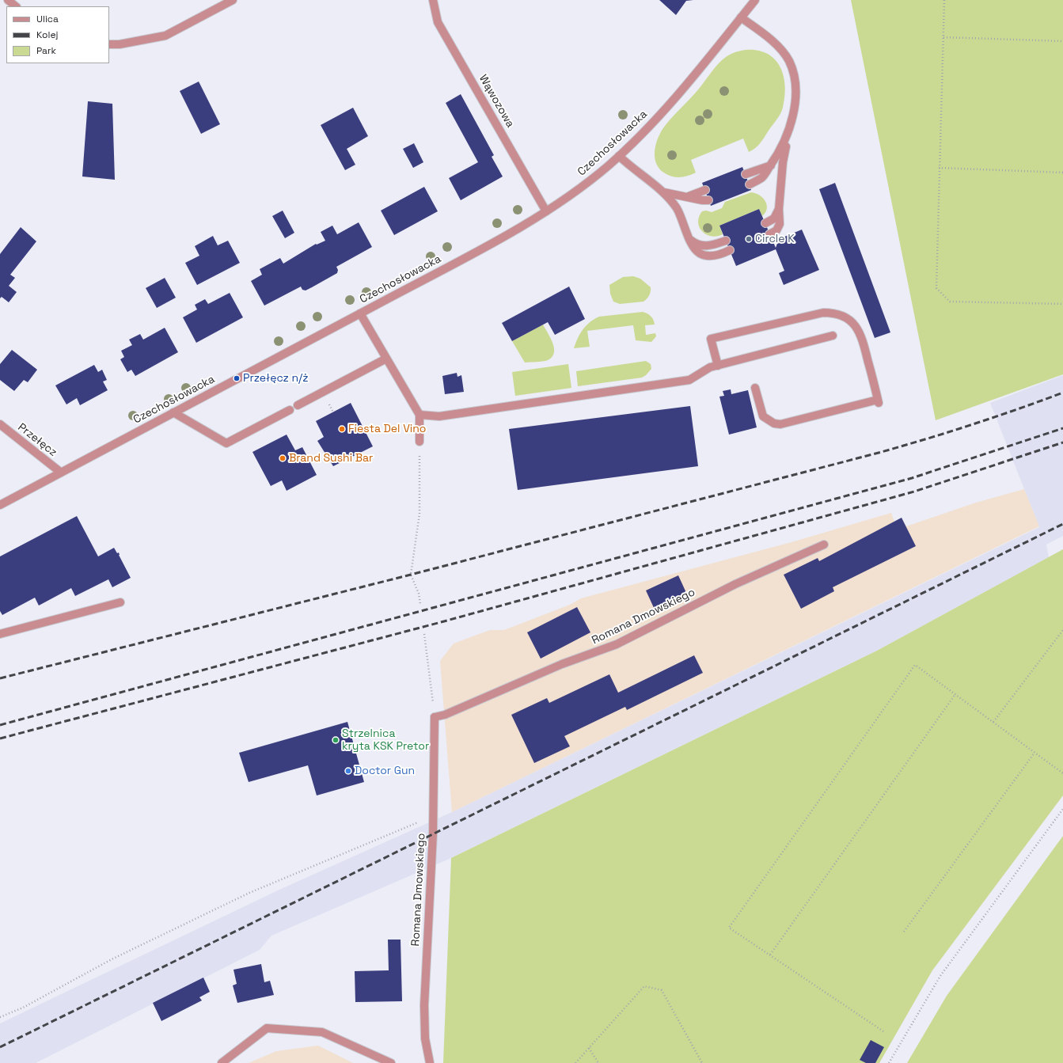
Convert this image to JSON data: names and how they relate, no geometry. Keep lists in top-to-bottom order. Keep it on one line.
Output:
{"streets":{"street":["Wąwozowa","Czechosłowacka","Przełęcz","Romana Dmowskiego"]},"crossings":[["Wąwozowa","Czechosłowacka"],["Czechosłowacka","Przełęcz"]],"places":["Circle K","Przełęcz n/ż","Fiesta Del Vino","Brand Sushi Bar","Strzelnica kryta KSK Pretor","Doctor Gun"],"legend":["Ulica","Kolej","Park"]}
